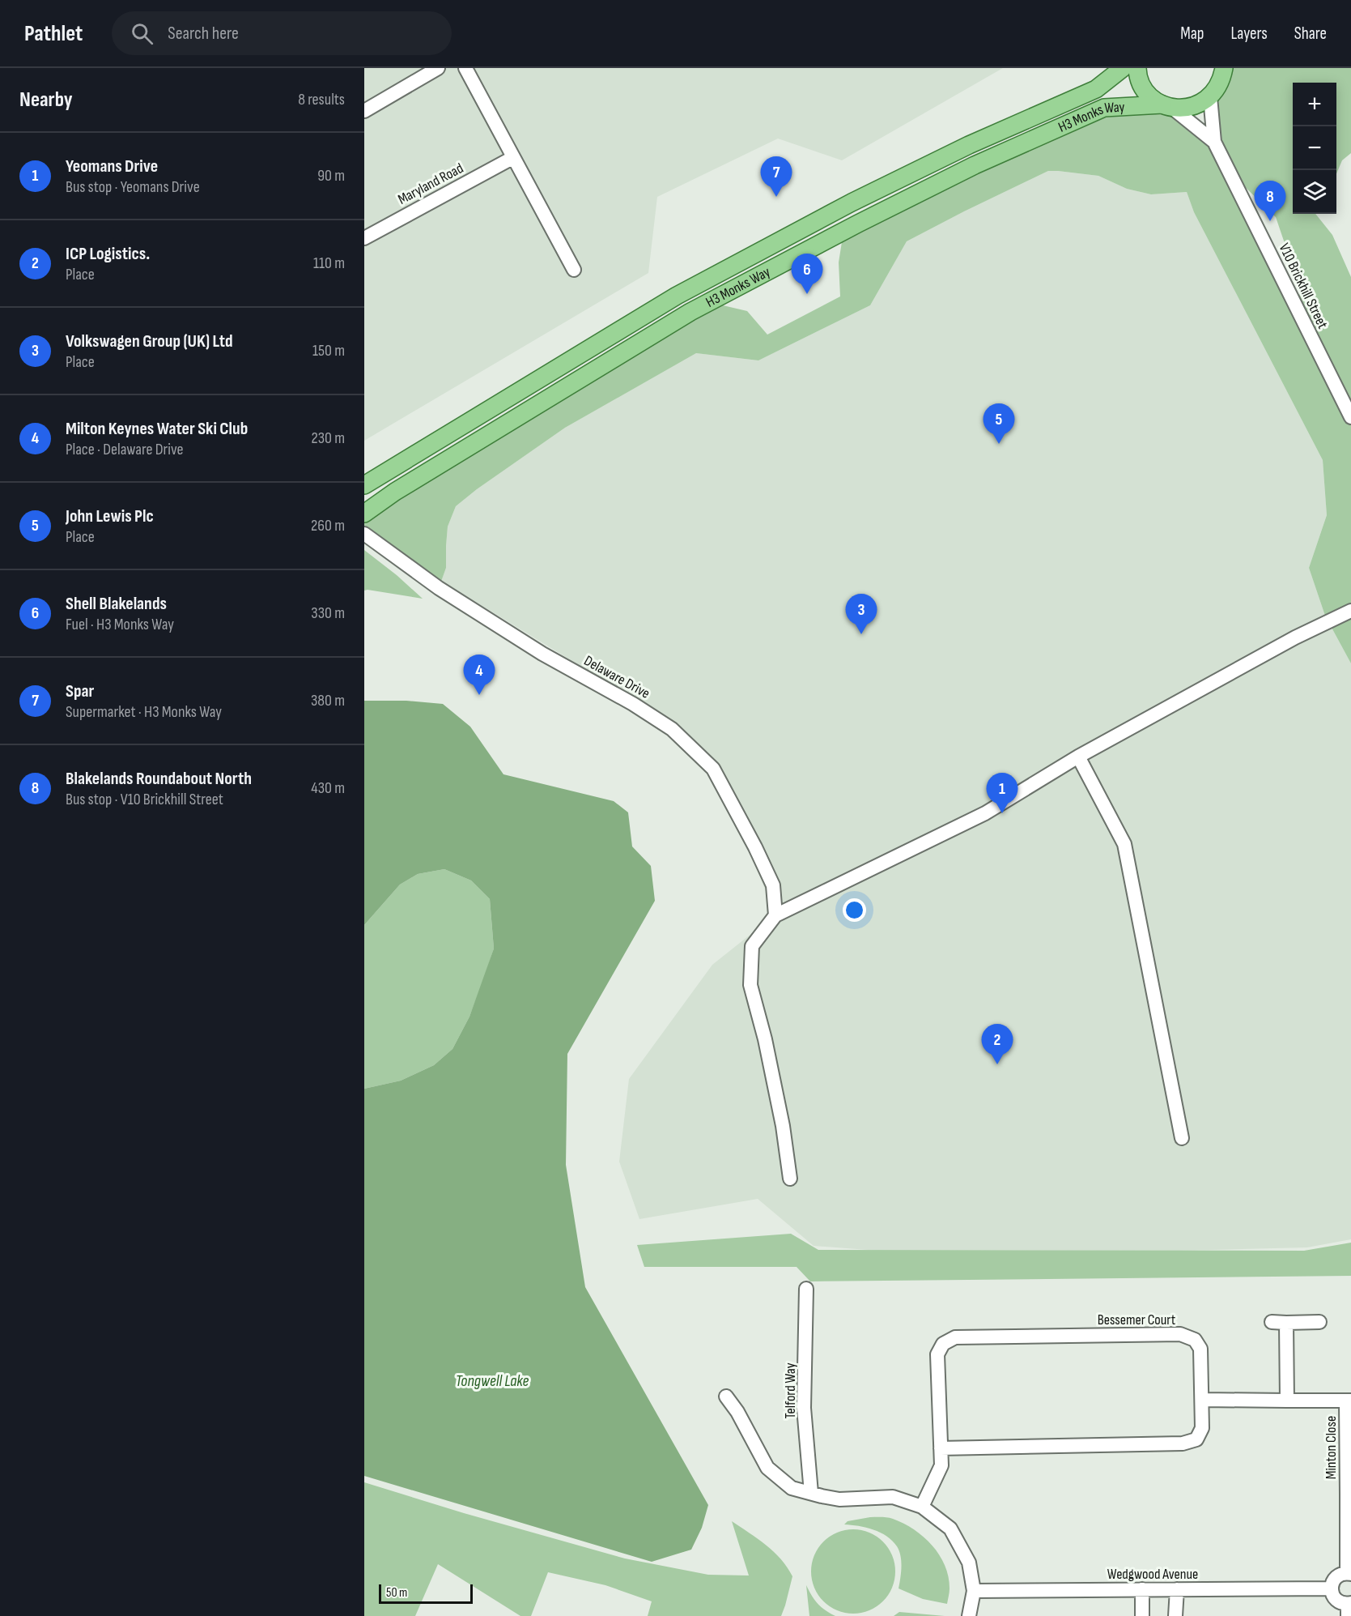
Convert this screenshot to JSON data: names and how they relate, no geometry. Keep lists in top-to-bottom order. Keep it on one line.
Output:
{"streets":{"main road":["H3 Monks Way"],"street":["Maryland Road","V10 Brickhill Street","Delaware Drive","Bessemer Court","Telford Way","Minton Close","Wedgwood Avenue"]},"crossings":[["H3 Monks Way","V10 Brickhill Street"],["Bessemer Court","Minton Close"]],"water":["Tongwell Lake"],"scale_bar":"50 m","page":{"header":"Pathlet","search":"Search here","nav":["Map","Layers","Share"],"heading":["Nearby","8 results"],"map_buttons":["+","−"],"list":[{"mark":"1","name":"Yeomans Drive","note":"Bus stop · Yeomans Drive","value":"90 m"},{"mark":"2","name":"ICP Logistics.","note":"Place","value":"110 m"},{"mark":"3","name":"Volkswagen Group (UK) Ltd","note":"Place","value":"150 m"},{"mark":"4","name":"Milton Keynes Water Ski Club","note":"Place · Delaware Drive","value":"230 m"},{"mark":"5","name":"John Lewis Plc","note":"Place","value":"260 m"},{"mark":"6","name":"Shell Blakelands","note":"Fuel · H3 Monks Way","value":"330 m"},{"mark":"7","name":"Spar","note":"Supermarket · H3 Monks Way","value":"380 m"},{"mark":"8","name":"Blakelands Roundabout North","note":"Bus stop · V10 Brickhill Street","value":"430 m"}],"pins":["7","8","6","5","3","4","1","2"],"scale":"50 m"}}
